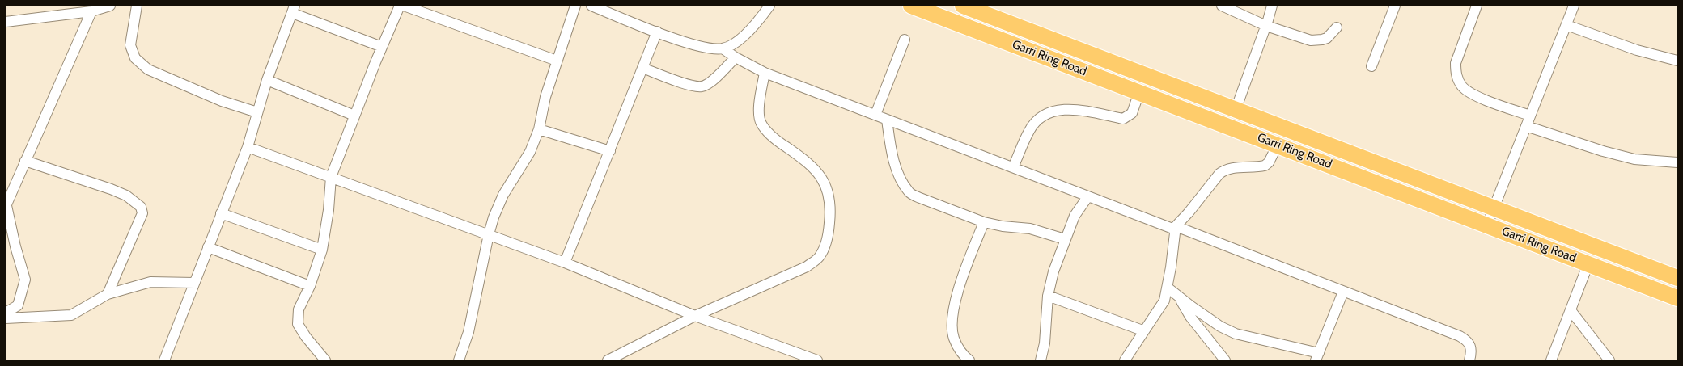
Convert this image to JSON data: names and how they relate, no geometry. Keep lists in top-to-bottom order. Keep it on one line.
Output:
{"streets":{"highway":["Garri Ring Road"]}}
